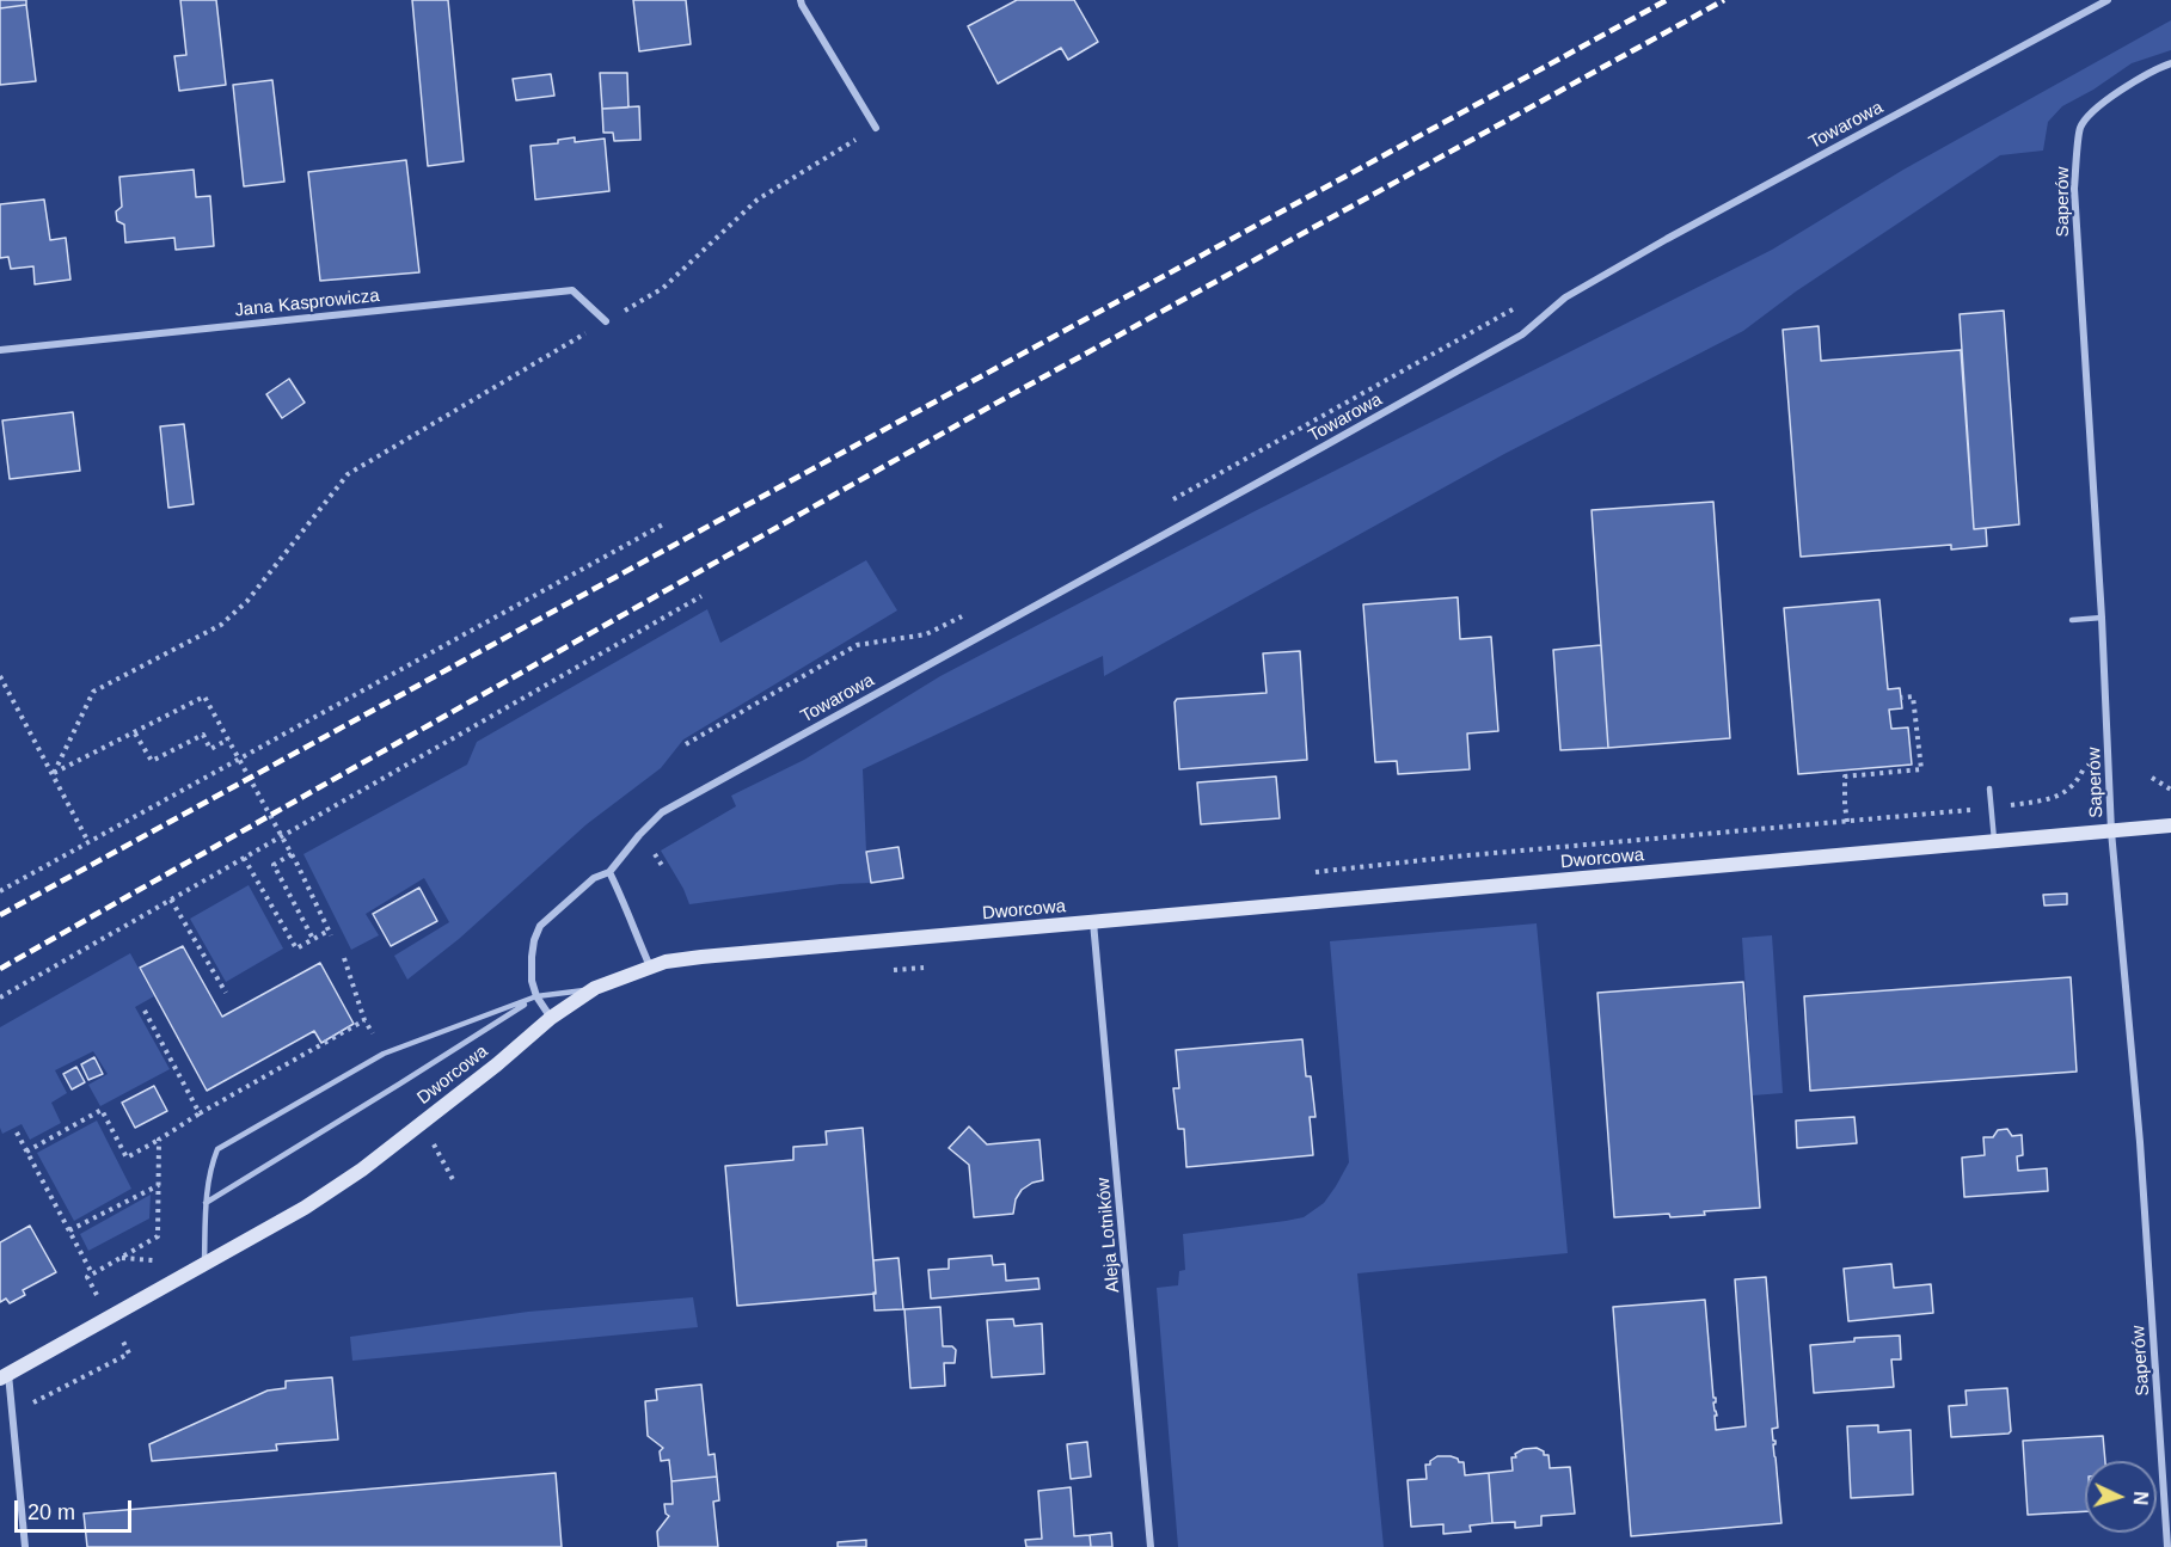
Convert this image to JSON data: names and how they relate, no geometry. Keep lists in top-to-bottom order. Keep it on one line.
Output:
{"streets":{"street":["Towarowa","Saperów","Jana Kasprowicza","Dworcowa","Aleja Lotników"]},"crossings":[["Towarowa","Dworcowa"],["Saperów","Dworcowa"],["Dworcowa","Aleja Lotników"]],"scale_bar":"20 m","north":"right"}
